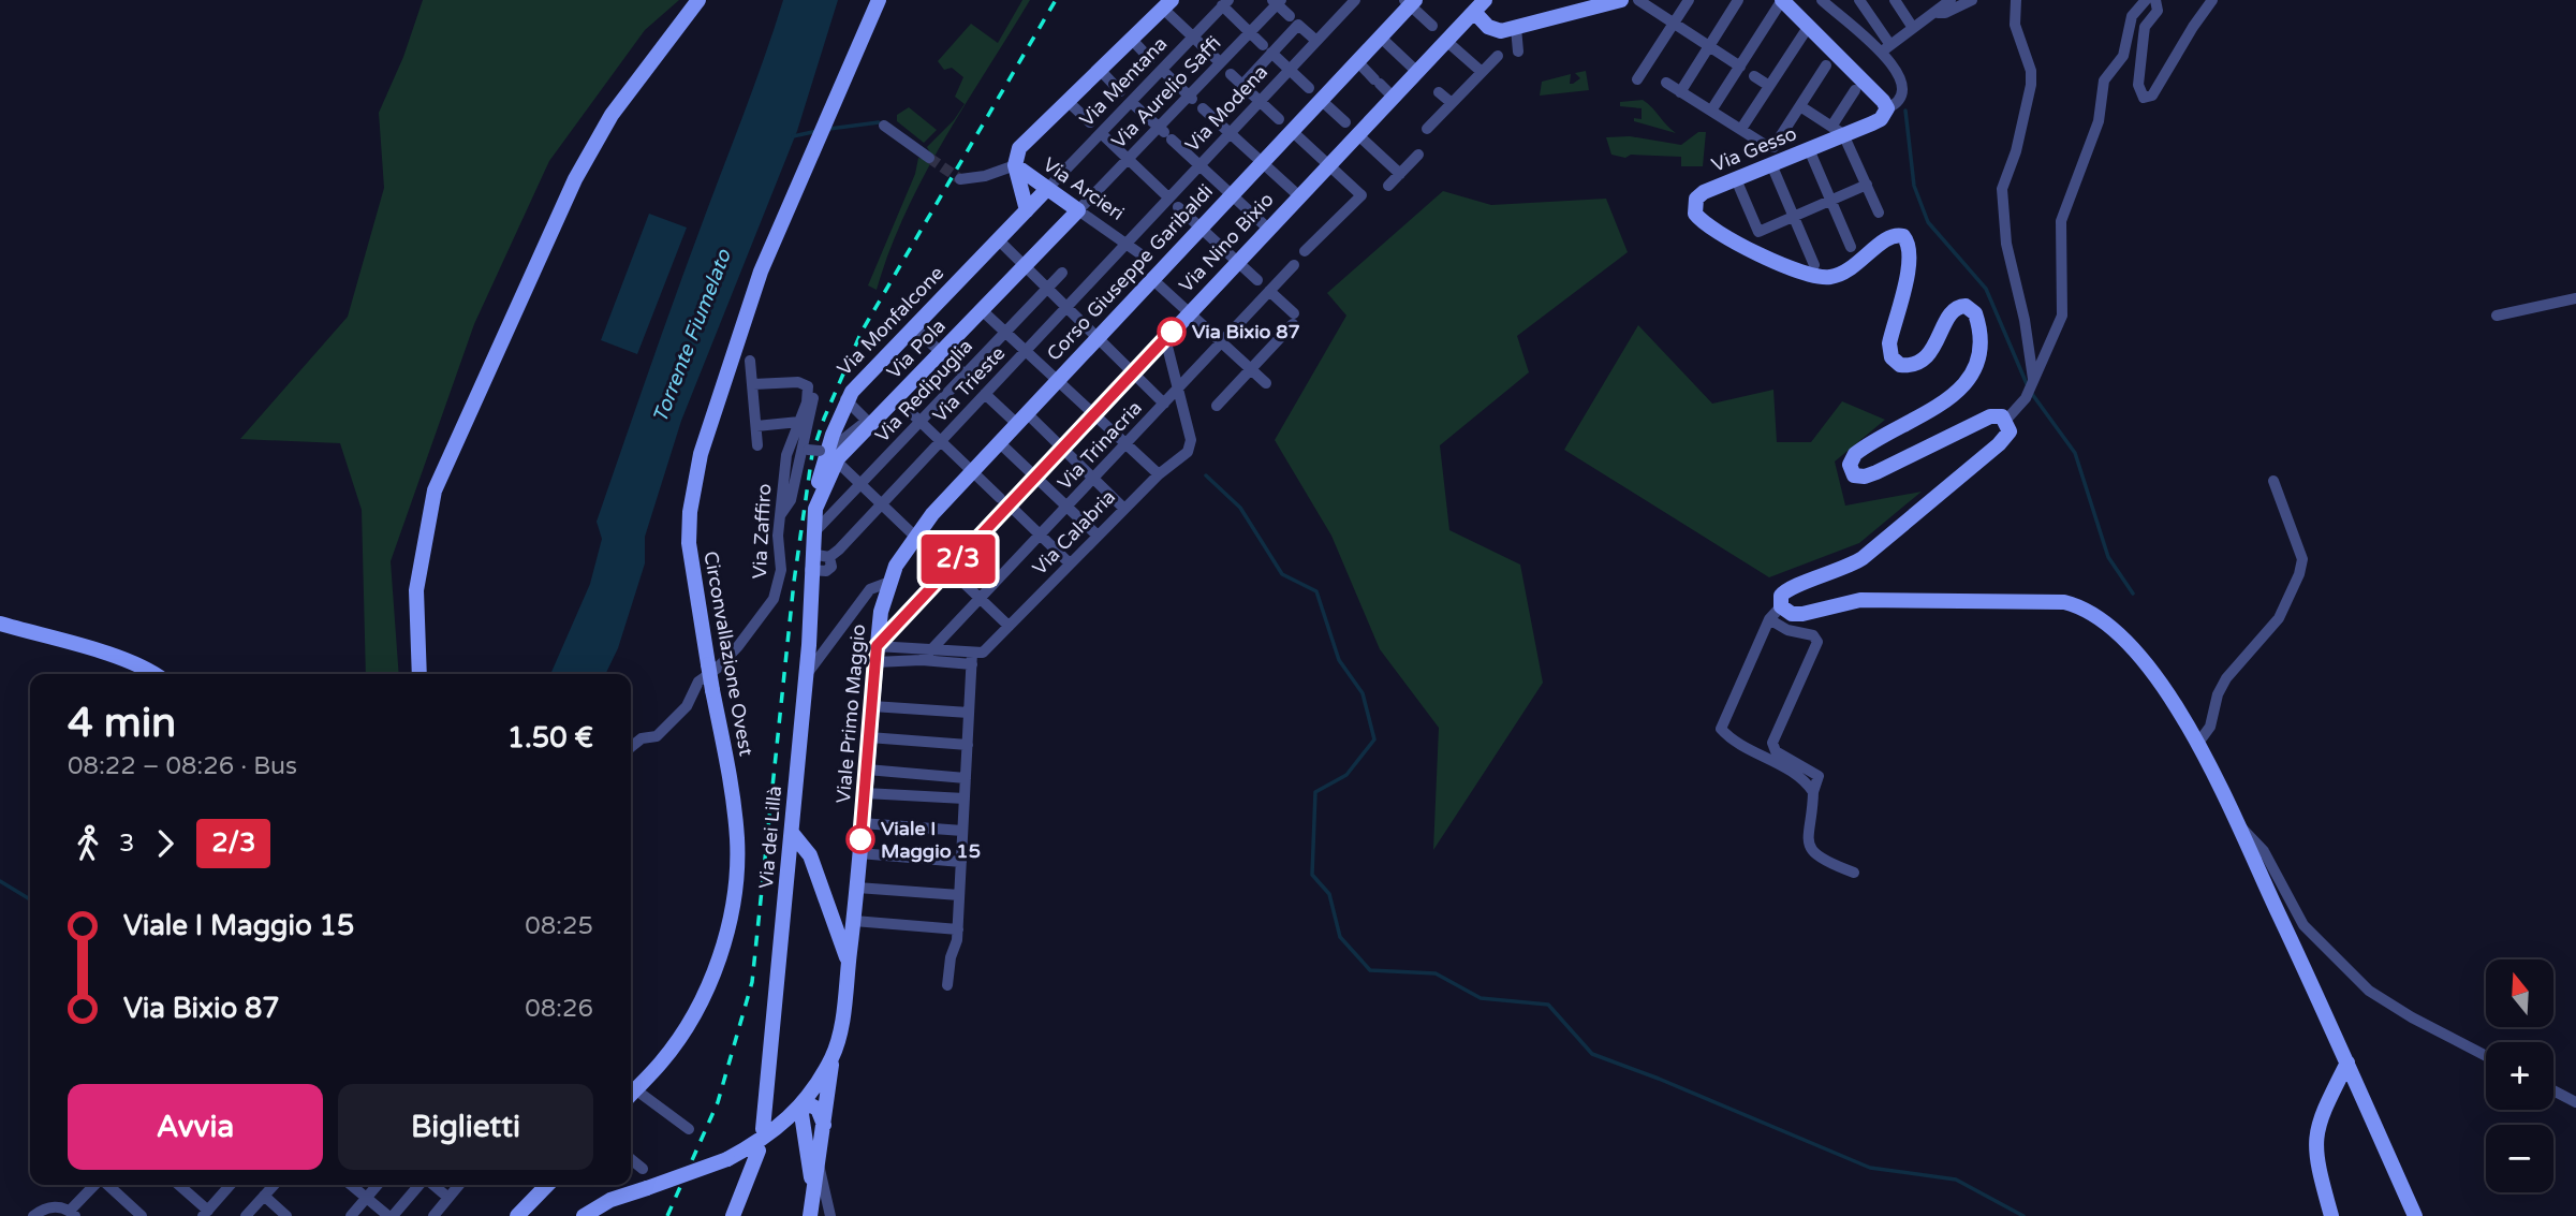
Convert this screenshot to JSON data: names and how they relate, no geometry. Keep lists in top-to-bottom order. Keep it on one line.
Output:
{"streets":{"street":["Via Mentana","Via Aurelio Saffi","Via Modena","Via Gesso","Via Arcieri","Via Nino Bixio","Corso Giuseppe Garibaldi","Via Monfalcone","Via Pola","Via Trieste","Via Redipuglia","Via Trinacria","Via Zaffiro","Via Calabria","Circonvallazione Ovest","Viale Primo Maggio","Via dei Lillà"]},"crossings":[["Via Mentana","Via Arcieri"],["Via Mentana","Via Monfalcone"],["Via Aurelio Saffi","Via Arcieri"],["Via Aurelio Saffi","Via Pola"],["Via Modena","Via Arcieri"],["Via Modena","Via Trieste"],["Via Arcieri","Via Monfalcone"],["Via Arcieri","Via Pola"],["Via Arcieri","Via Trieste"],["Via Nino Bixio","Viale Primo Maggio"],["Corso Giuseppe Garibaldi","Viale Primo Maggio"],["Via Monfalcone","Via Pola"],["Via Pola","Via Trieste"],["Via Pola","Via Redipuglia"],["Via Pola","Via dei Lillà"],["Via Trieste","Via dei Lillà"],["Via Trinacria","Via Calabria"],["Viale Primo Maggio","Via dei Lillà"]],"water":["Torrente Fiumelato"],"places":["Via Bixio 87","Viale I Maggio 15"],"lines":["bus line 2/3"],"north":"top","page":{"on_map":"2/3","heading":["4 min","08:22 – 08:26 · Bus","1.50 €"],"legs":["3","2/3"],"list":[{"name":"Viale I Maggio 15","value":"08:25"},{"name":"Via Bixio 87","value":"08:26"}],"map_buttons":["+","−"],"buttons":["Avvia","Biglietti"]}}
